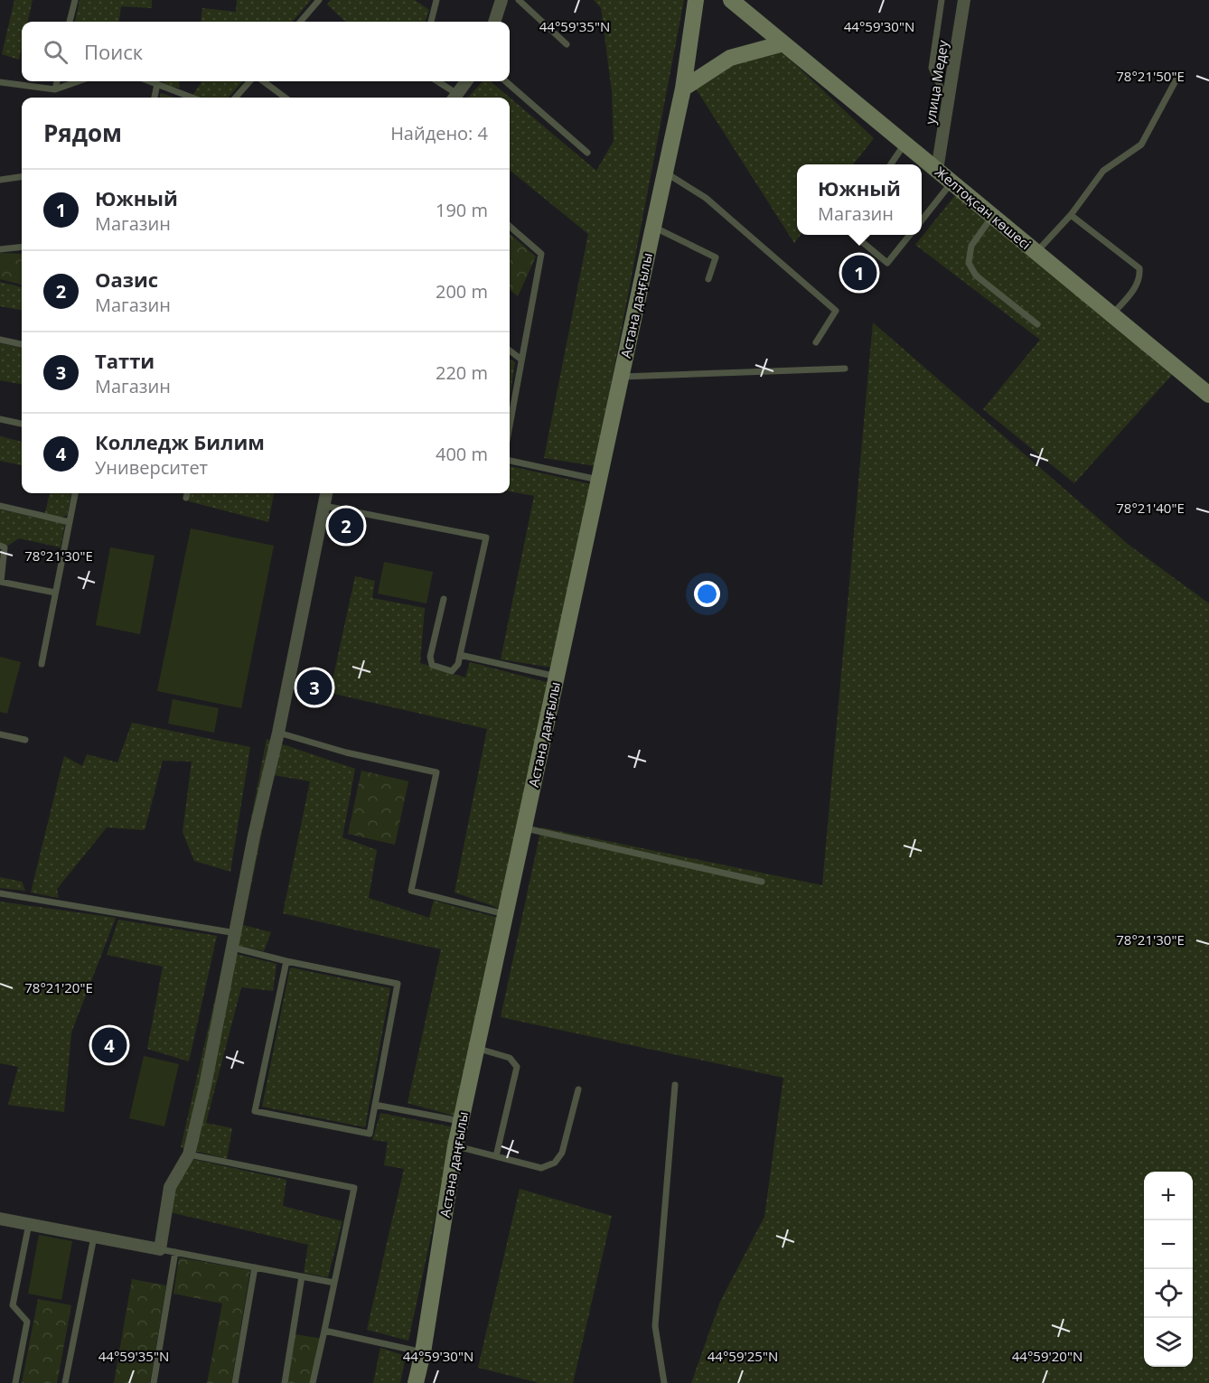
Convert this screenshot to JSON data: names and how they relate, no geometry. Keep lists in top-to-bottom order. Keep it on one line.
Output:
{"streets":{"street":["улица Медеу","Желтоқсан көшесі","Астана даңғылы"]},"crossings":[["улица Медеу","Желтоқсан көшесі"]],"page":{"search":"Поиск","heading":["Рядом","Найдено: 4"],"popup":["Южный","Магазин"],"list":[{"mark":"1","name":"Южный","note":"Магазин","value":"190 m"},{"mark":"2","name":"Оазис","note":"Магазин","value":"200 m"},{"mark":"3","name":"Татти","note":"Магазин","value":"220 m"},{"mark":"4","name":"Колледж Билим","note":"Университет","value":"400 m"}],"pins":["1","2","3","4"],"map_buttons":["+","−"]},"coordinates":["44°59'35\"N","44°59'30\"N","78°21'50\"E","78°21'40\"E","78°21'30\"E","78°21'20\"E","44°59'25\"N","44°59'20\"N"]}
